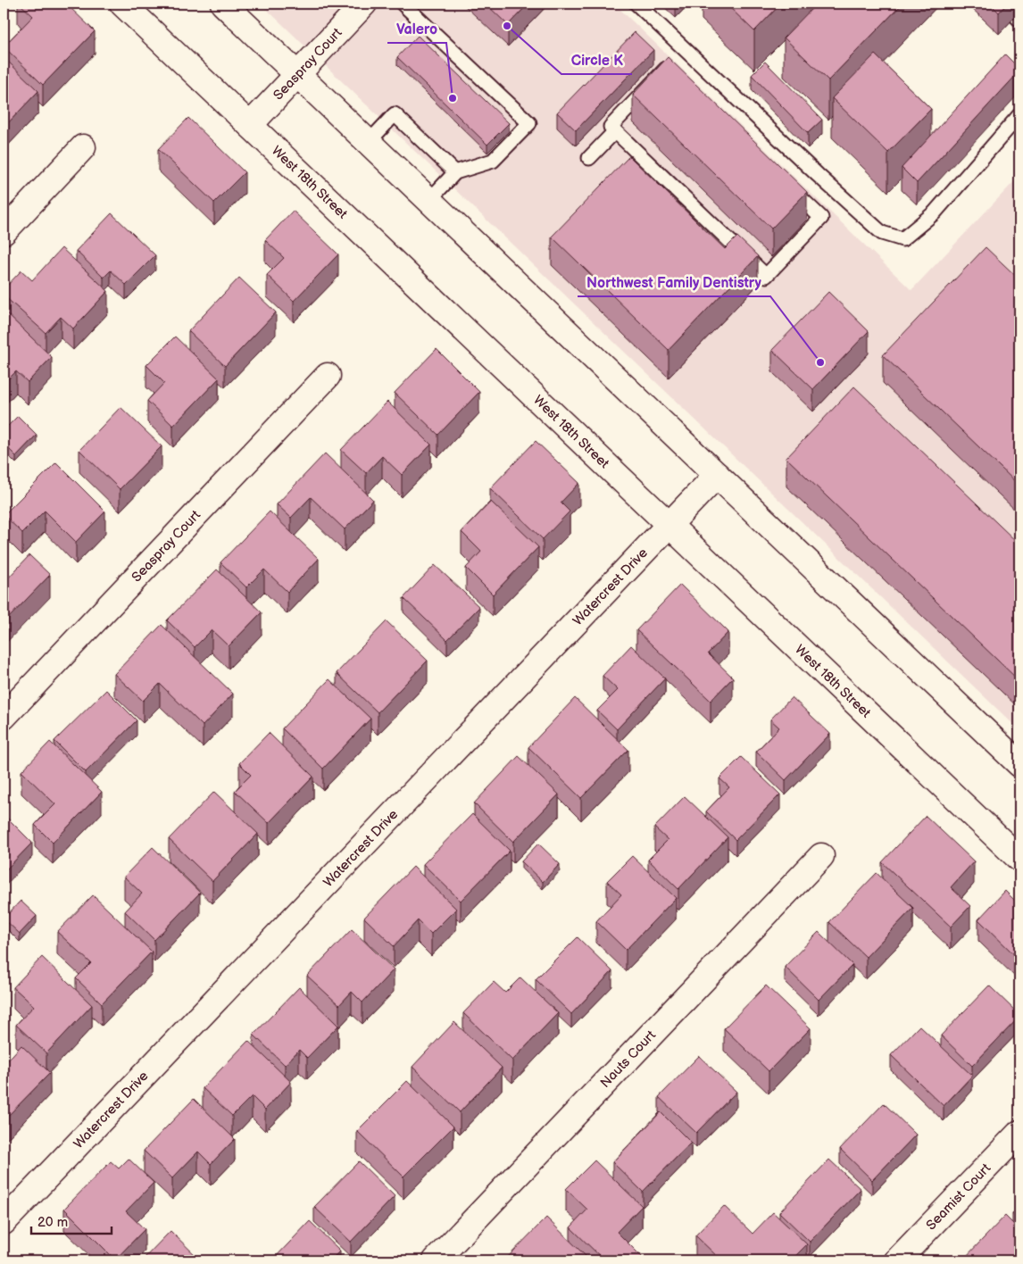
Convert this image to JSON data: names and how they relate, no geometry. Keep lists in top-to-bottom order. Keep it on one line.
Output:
{"streets":{"street":["Seaspray Court","West 18th Street","Watercrest Drive","Nauts Court","Seamist Court"]},"crossings":[["Seaspray Court","West 18th Street"],["West 18th Street","Watercrest Drive"]],"places":["Circle K","Valero","Northwest Family Dentistry"],"scale_bar":"20 m"}
